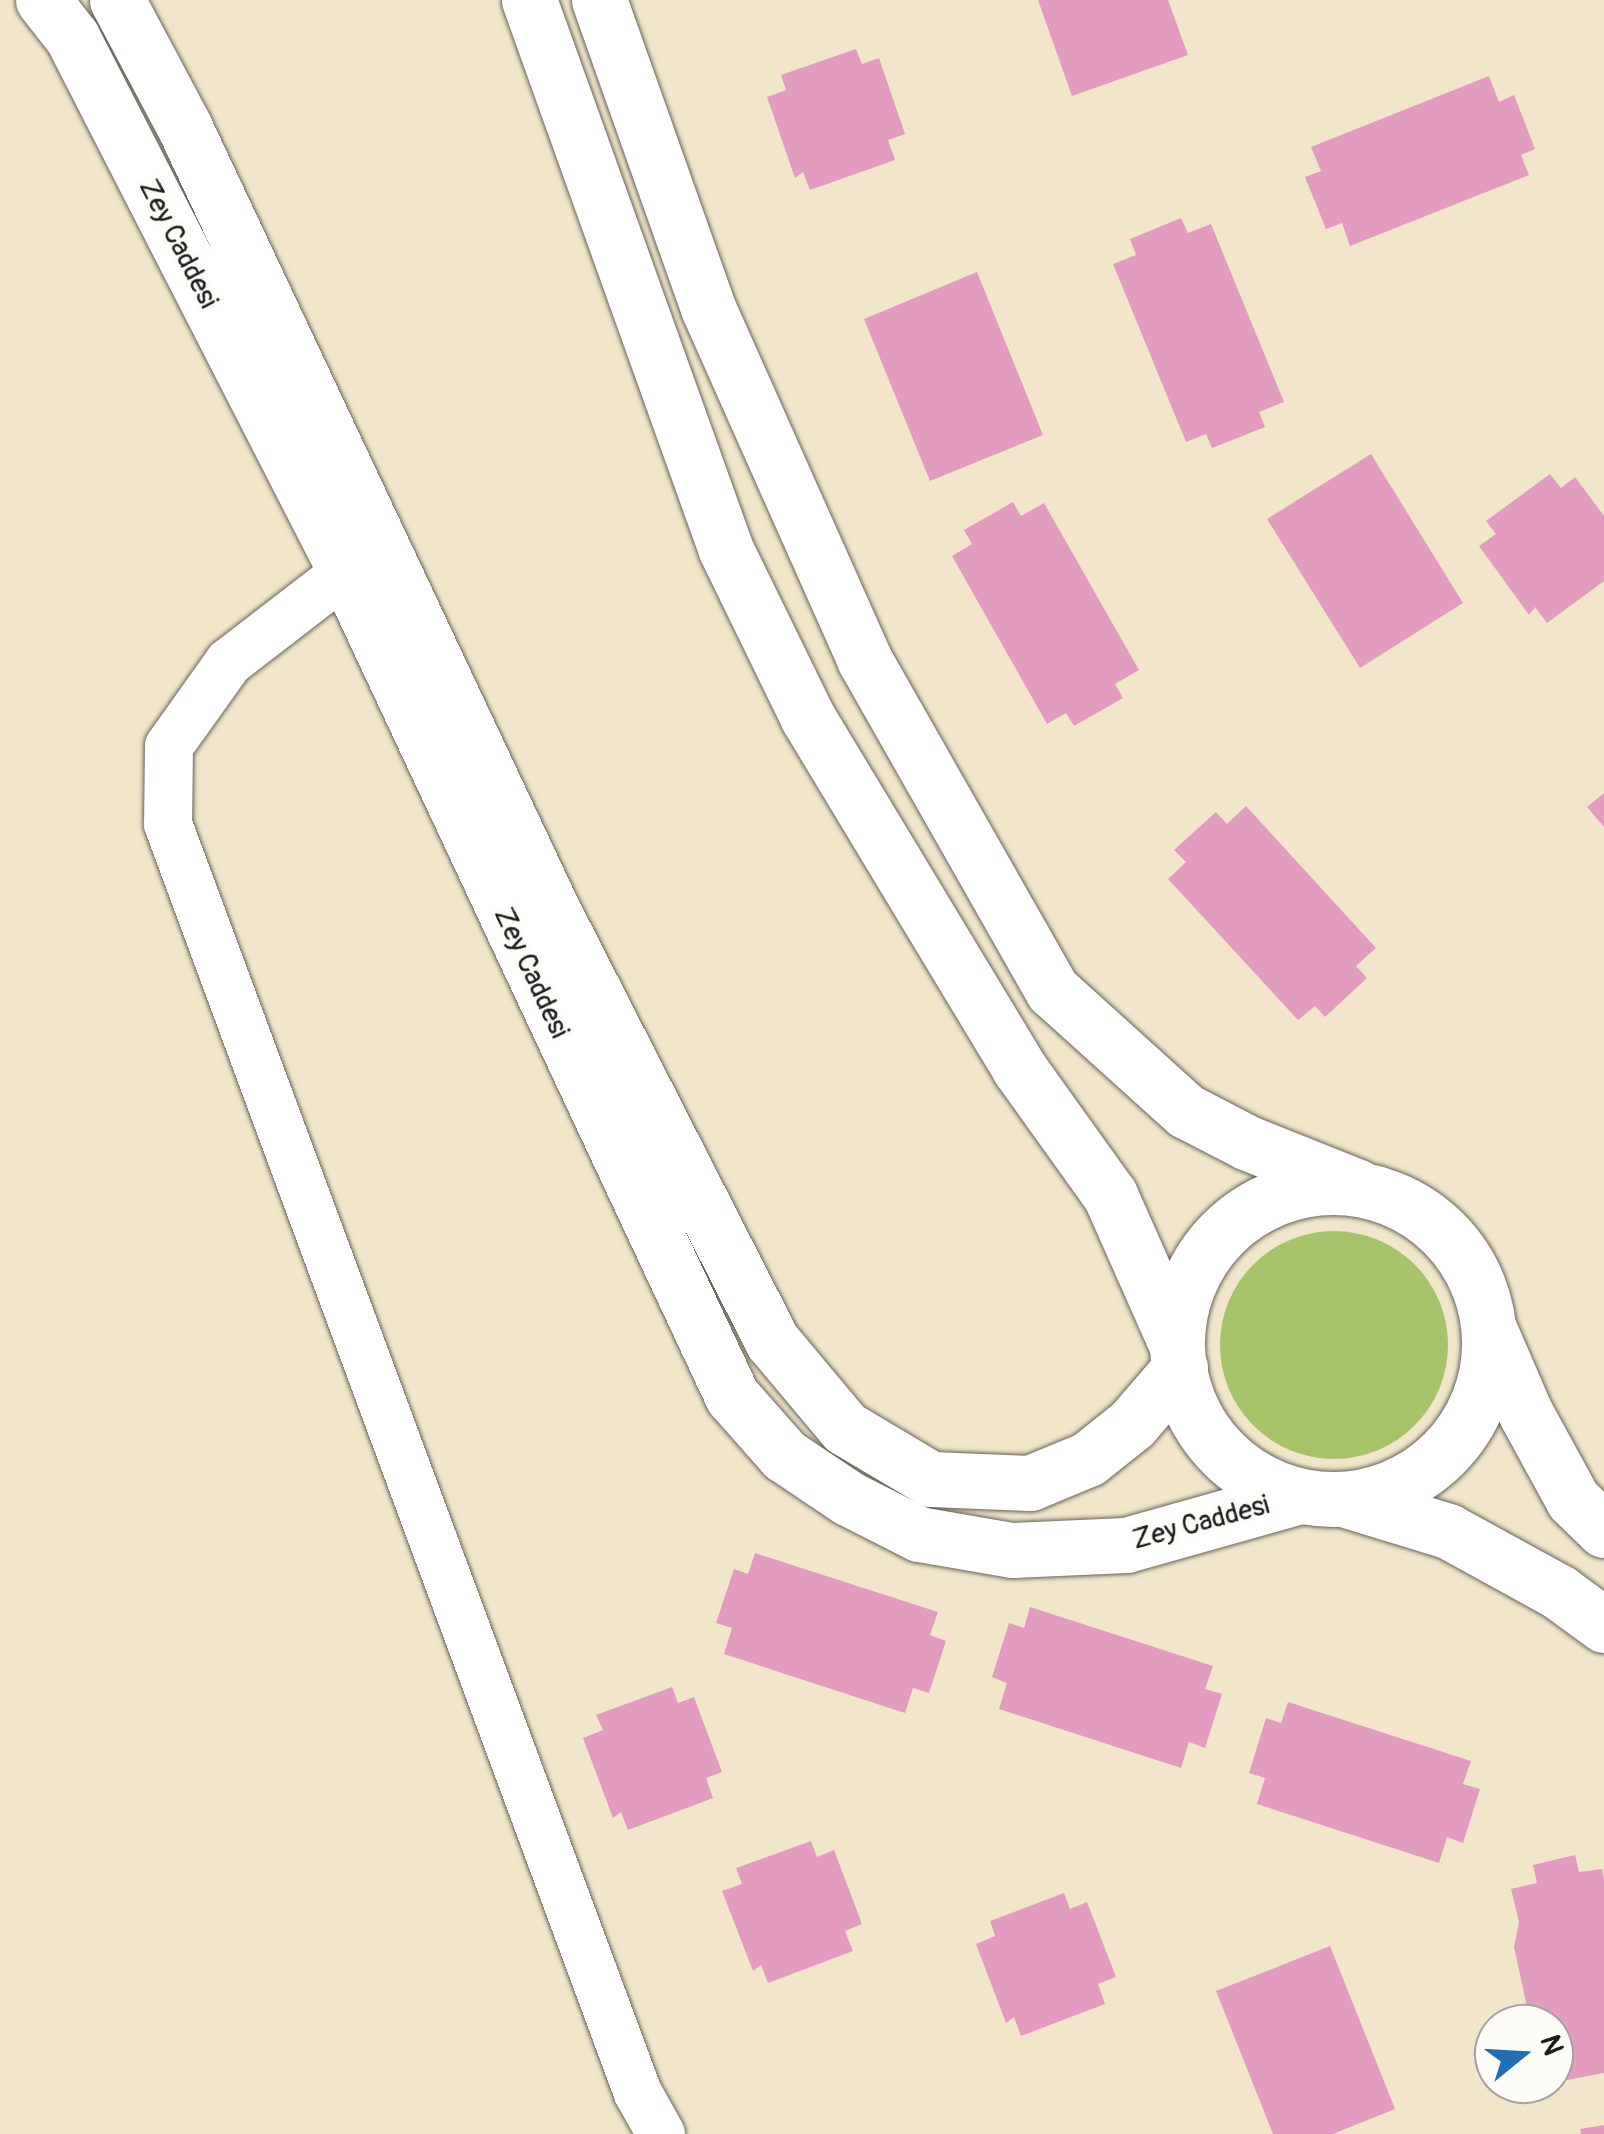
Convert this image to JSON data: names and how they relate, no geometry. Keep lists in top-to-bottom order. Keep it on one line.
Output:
{"streets":{"street":["Zey Caddesi"]},"north":"right"}
